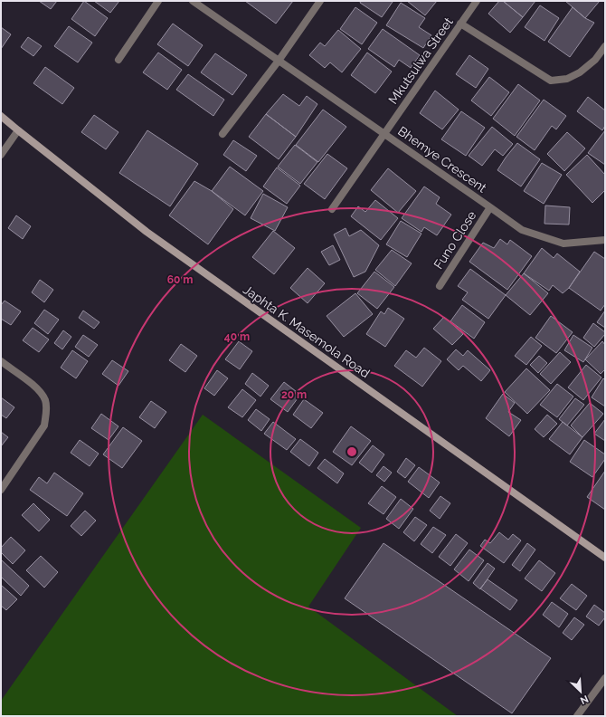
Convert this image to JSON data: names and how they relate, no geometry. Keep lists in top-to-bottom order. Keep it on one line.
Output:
{"streets":{"main road":["Japhta K. Masemola Road"],"street":["Mkutsulwa Street","Bhemye Crescent","Funo Close"]},"crossings":[["Mkutsulwa Street","Bhemye Crescent"],["Bhemye Crescent","Funo Close"]],"north":"bottom right","rings":["60 m","40 m","20 m"]}
